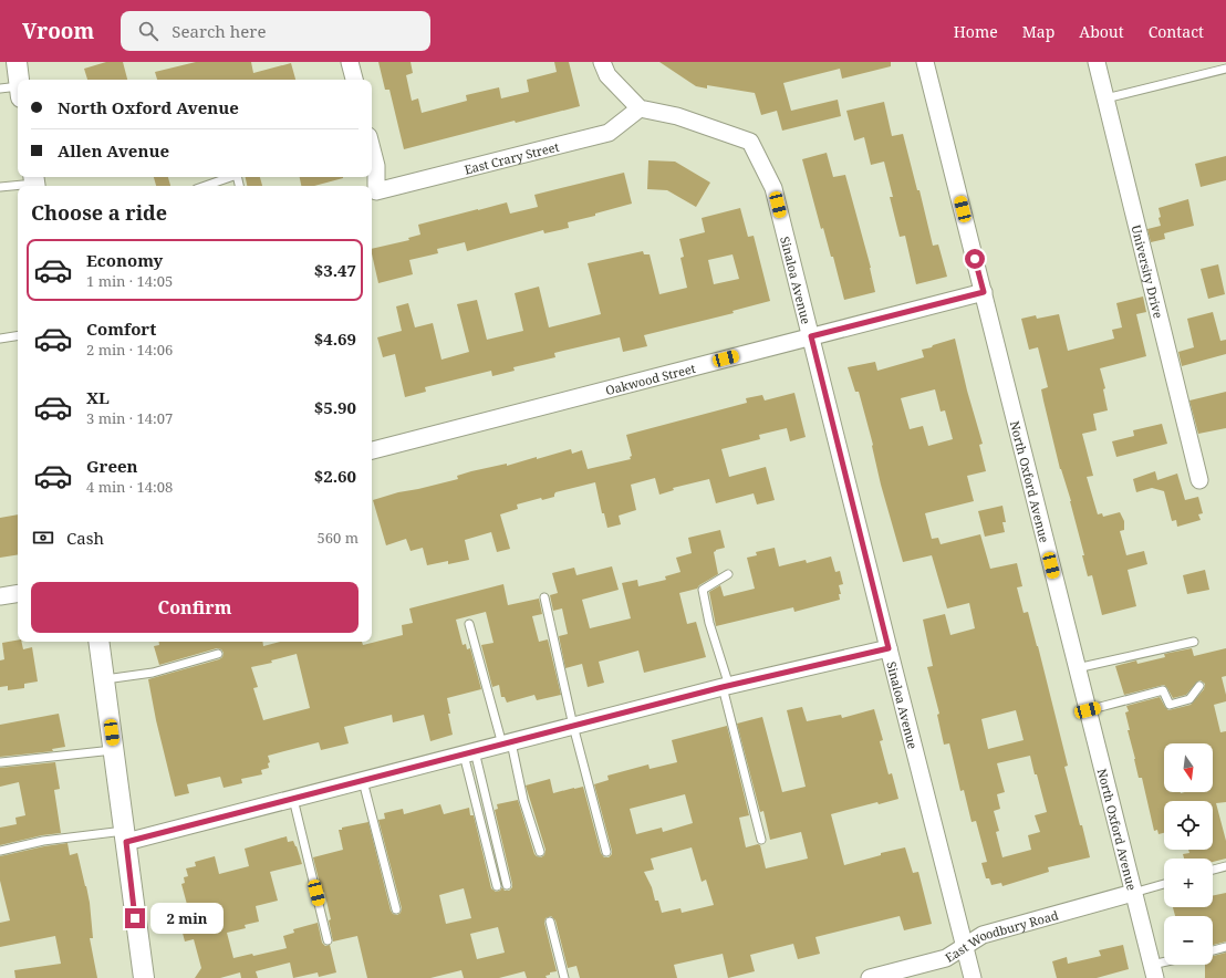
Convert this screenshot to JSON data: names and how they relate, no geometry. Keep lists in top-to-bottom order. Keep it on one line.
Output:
{"streets":{"street":["East Crary Street","University Drive","Sinaloa Avenue","Oakwood Street","North Oxford Avenue","East Woodbury Road"]},"crossings":[["East Crary Street","Sinaloa Avenue"],["Sinaloa Avenue","Oakwood Street"],["Sinaloa Avenue","East Woodbury Road"],["Oakwood Street","North Oxford Avenue"],["North Oxford Avenue","East Woodbury Road"]],"north":"bottom","page":{"header":"Vroom","search":"Search here","nav":["Home","Map","About","Contact"],"banner":["North Oxford Avenue","Allen Avenue"],"heading":"Choose a ride","list":[{"name":"Economy","note":"1 min · 14:05","value":"$3.47"},{"name":"Comfort","note":"2 min · 14:06","value":"$4.69"},{"name":"XL","note":"3 min · 14:07","value":"$5.90"},{"name":"Green","note":"4 min · 14:08","value":"$2.60"}],"pay":["Cash","560 m"],"buttons":"Confirm","map_buttons":["+","−"],"bubble":"2 min"}}
